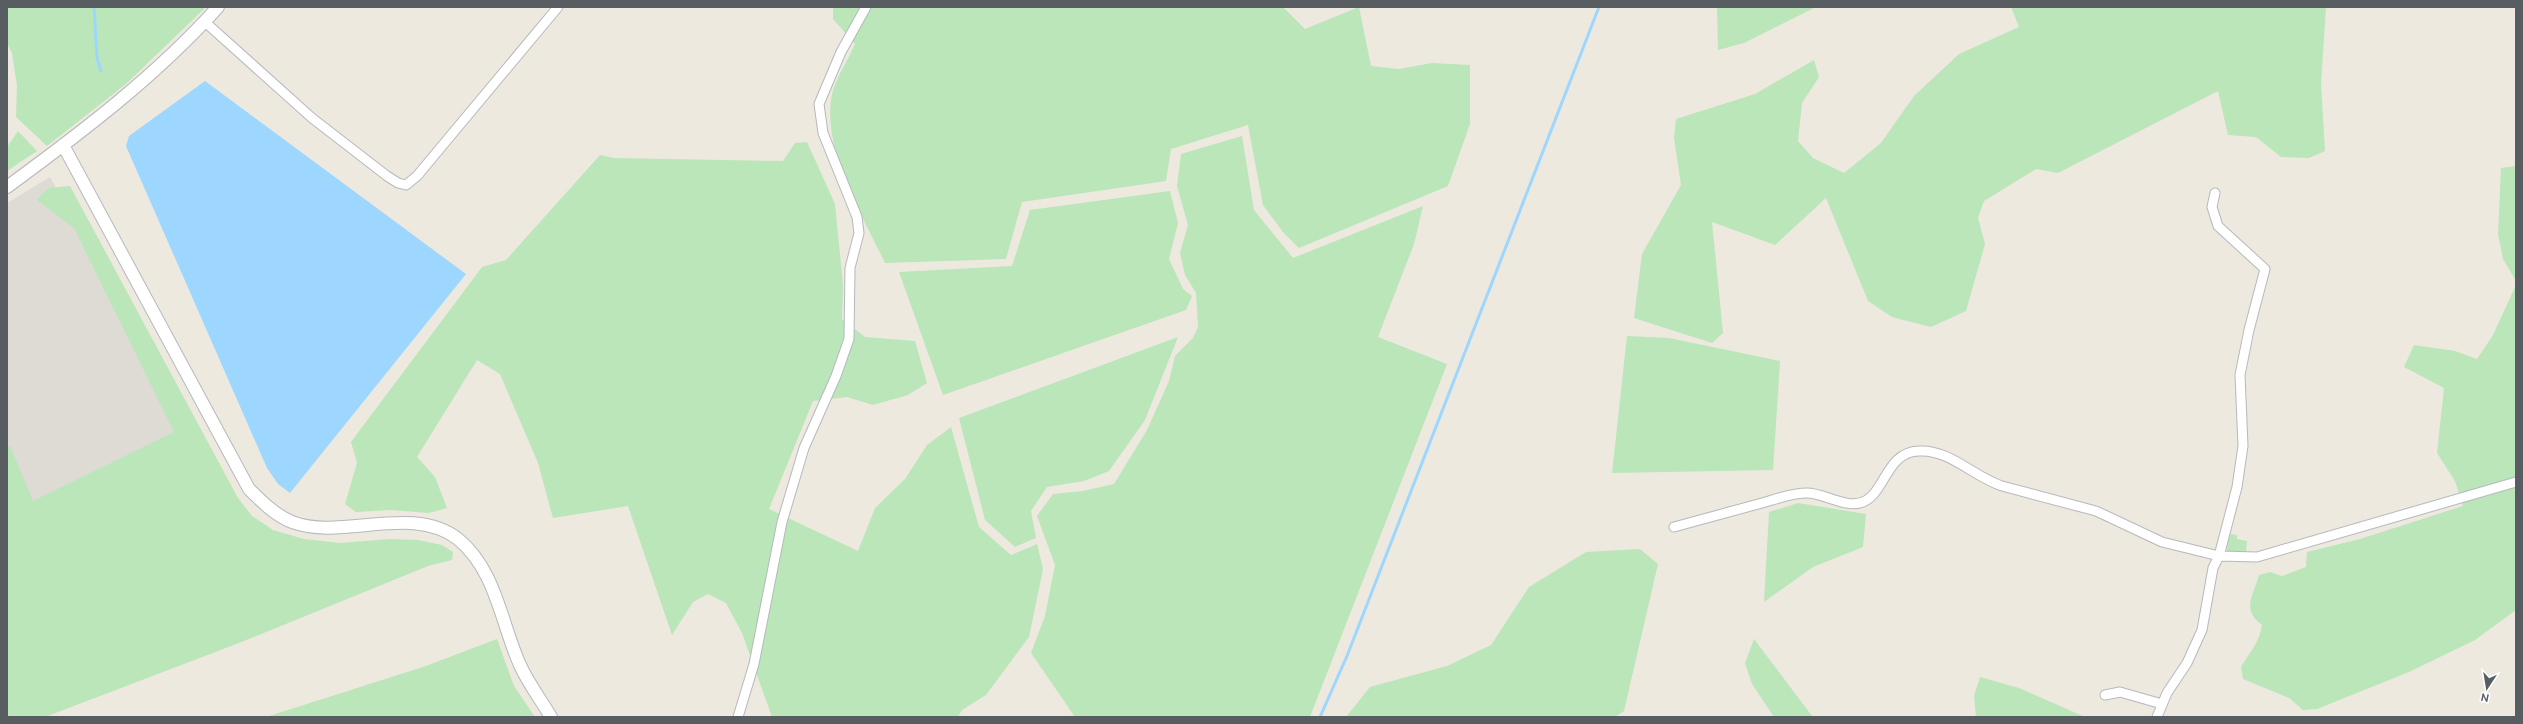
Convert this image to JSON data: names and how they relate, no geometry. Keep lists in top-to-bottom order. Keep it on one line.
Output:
{"north":"bottom"}
